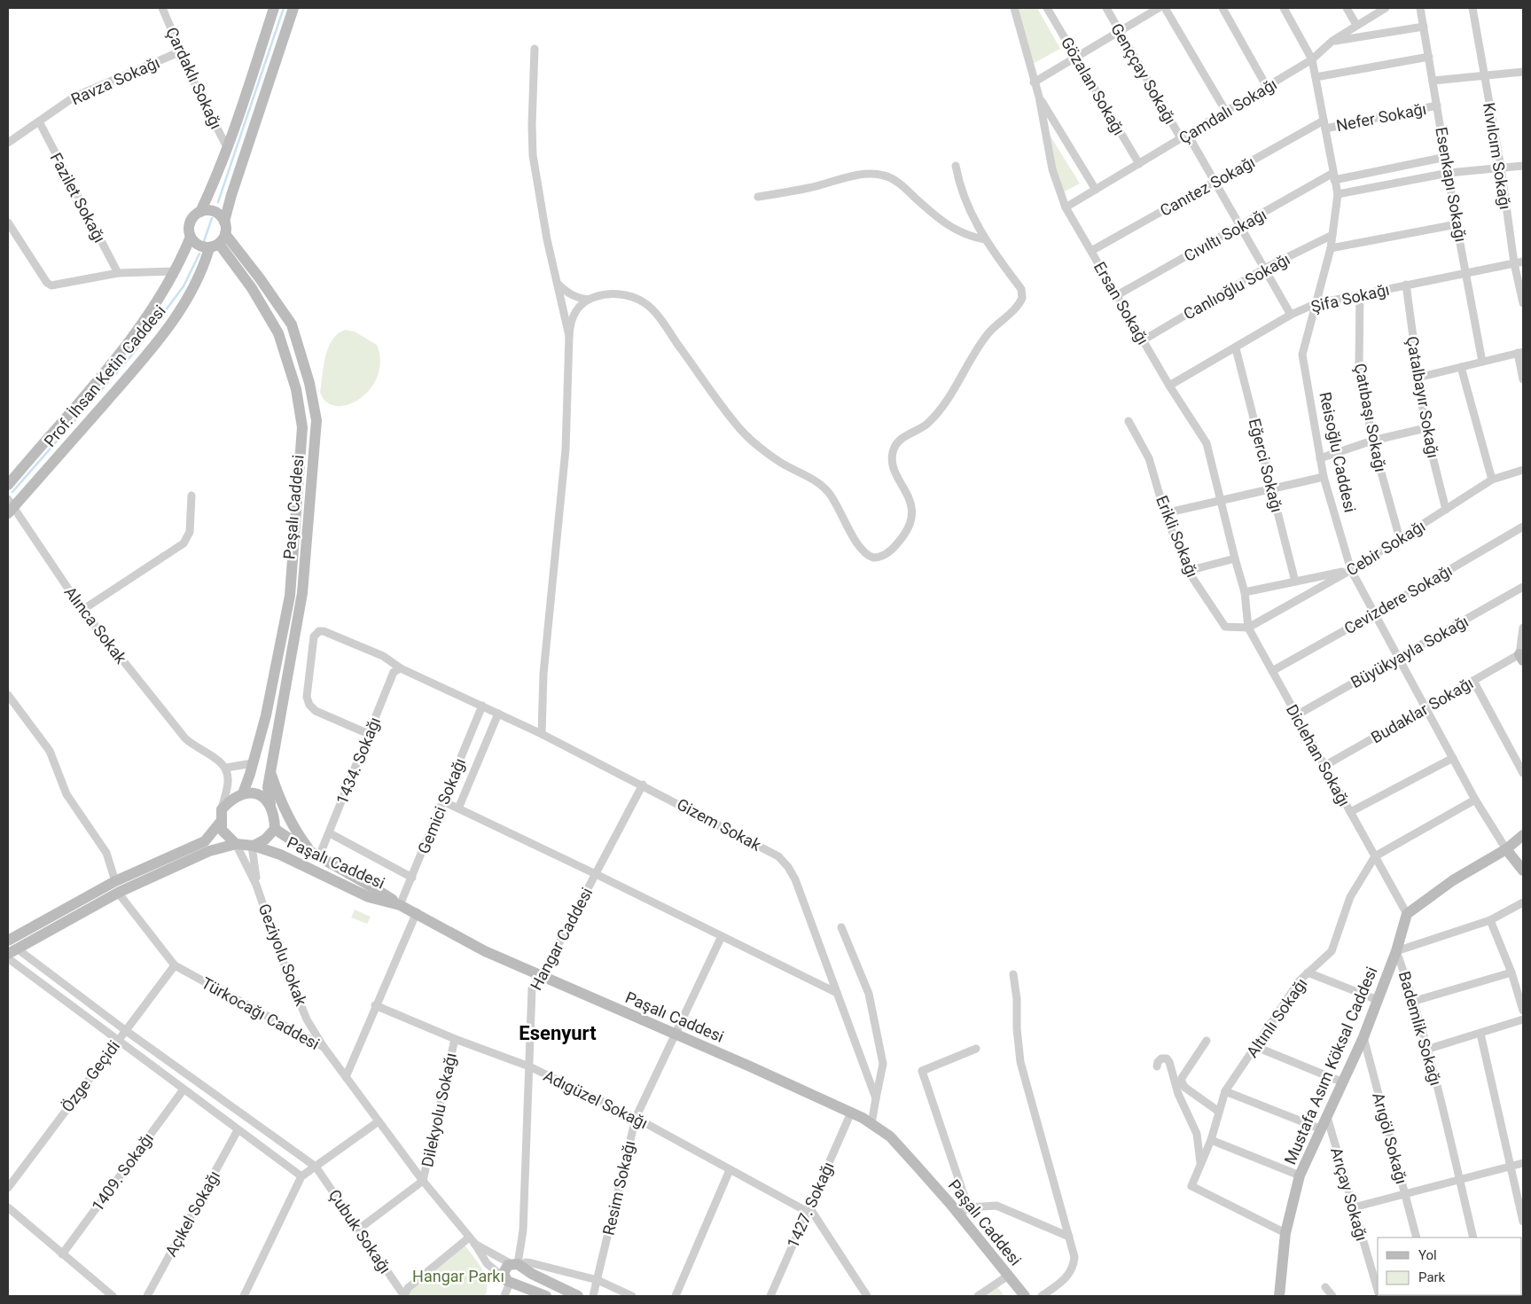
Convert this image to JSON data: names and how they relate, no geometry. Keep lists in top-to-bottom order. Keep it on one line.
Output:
{"streets":{"street":["Genççay Sokağı","Çardaklı Sokağı","Ravza Sokağı","Gözalan Sokağı","Çamdalı Sokağı","Nefer Sokağı","Kıvılcım Sokağı","Esenkapı Sokağı","Canıtez Sokağı","Fazilet Sokağı","Cıvıltı Sokağı","Canlıoğlu Sokağı","Şifa Sokağı","Ersan Sokağı","Prof. İhsan Ketin Caddesi","Çatalbayır Sokağı","Çatıbaşı Sokağı","Reisoğlu Caddesi","Eğerci Sokağı","Paşalı Caddesi","Erikli Sokağı","Cebir Sokağı","Cevizdere Sokağı","Alınca Sokak","Büyükyayla Sokağı","Budaklar Sokağı","Diclehan Sokağı","1434. Sokağı","Gemici Sokağı","Gizem Sokak","Hangar Caddesi","Geziyolu Sokak","Türkocağı Caddesi","Altınlı Sokağı","Bademlik Sokağı","Mustafa Asım Köksal Caddesi","Özge Geçidi","Adıgüzel Sokağı","Dilekyolu Sokağı","Arıgöl Sokağı","1409. Sokağı","Resim Sokağı","Arıçay Sokağı","1427. Sokağı","Açıkel Sokağı","Çubuk Sokağı"]},"crossings":[["Genççay Sokağı","Çamdalı Sokağı"],["Genççay Sokağı","Canıtez Sokağı"],["Genççay Sokağı","Cıvıltı Sokağı"],["Genççay Sokağı","Canlıoğlu Sokağı"],["Genççay Sokağı","Şifa Sokağı"],["Çardaklı Sokağı","Ravza Sokağı"],["Ravza Sokağı","Fazilet Sokağı"],["Gözalan Sokağı","Çamdalı Sokağı"],["Çamdalı Sokağı","Ersan Sokağı"],["Çamdalı Sokağı","Reisoğlu Caddesi"],["Nefer Sokağı","Esenkapı Sokağı"],["Nefer Sokağı","Canıtez Sokağı"],["Nefer Sokağı","Reisoğlu Caddesi"],["Kıvılcım Sokağı","Şifa Sokağı"],["Esenkapı Sokağı","Cıvıltı Sokağı"],["Esenkapı Sokağı","Şifa Sokağı"],["Canıtez Sokağı","Ersan Sokağı"],["Canıtez Sokağı","Reisoğlu Caddesi"],["Cıvıltı Sokağı","Ersan Sokağı"],["Cıvıltı Sokağı","Reisoğlu Caddesi"],["Canlıoğlu Sokağı","Ersan Sokağı"],["Canlıoğlu Sokağı","Reisoğlu Caddesi"],["Şifa Sokağı","Ersan Sokağı"],["Şifa Sokağı","Çatalbayır Sokağı"],["Şifa Sokağı","Çatıbaşı Sokağı"],["Şifa Sokağı","Reisoğlu Caddesi"],["Şifa Sokağı","Eğerci Sokağı"],["Ersan Sokağı","Diclehan Sokağı"],["Prof. İhsan Ketin Caddesi","Paşalı Caddesi"],["Prof. İhsan Ketin Caddesi","Alınca Sokak"],["Çatalbayır Sokağı","Cebir Sokağı"],["Çatıbaşı Sokağı","Cebir Sokağı"],["Reisoğlu Caddesi","Cebir Sokağı"],["Reisoğlu Caddesi","Cevizdere Sokağı"],["Reisoğlu Caddesi","Büyükyayla Sokağı"],["Reisoğlu Caddesi","Budaklar Sokağı"],["Paşalı Caddesi","Gemici Sokağı"],["Paşalı Caddesi","Gizem Sokak"],["Paşalı Caddesi","Hangar Caddesi"],["Paşalı Caddesi","Resim Sokağı"],["Paşalı Caddesi","1427. Sokağı"],["Erikli Sokağı","Cebir Sokağı"],["Erikli Sokağı","Diclehan Sokağı"],["Cebir Sokağı","Diclehan Sokağı"],["Cevizdere Sokağı","Diclehan Sokağı"],["Büyükyayla Sokağı","Diclehan Sokağı"],["Budaklar Sokağı","Diclehan Sokağı"],["Diclehan Sokağı","Altınlı Sokağı"],["Diclehan Sokağı","Mustafa Asım Köksal Caddesi"],["1434. Sokağı","Gizem Sokak"],["Gemici Sokağı","Gizem Sokak"],["Gizem Sokak","Hangar Caddesi"],["Hangar Caddesi","Türkocağı Caddesi"],["Hangar Caddesi","Adıgüzel Sokağı"],["Geziyolu Sokak","Türkocağı Caddesi"],["Türkocağı Caddesi","Özge Geçidi"],["Türkocağı Caddesi","Dilekyolu Sokağı"],["Altınlı Sokağı","Mustafa Asım Köksal Caddesi"],["Bademlik Sokağı","Mustafa Asım Köksal Caddesi"],["Mustafa Asım Köksal Caddesi","Arıgöl Sokağı"],["Mustafa Asım Köksal Caddesi","Arıçay Sokağı"],["Adıgüzel Sokağı","Dilekyolu Sokağı"],["Adıgüzel Sokağı","Resim Sokağı"],["Adıgüzel Sokağı","1427. Sokağı"]],"districts":["Esenyurt"],"parks":["Hangar Parkı"],"legend":["Yol","Park"]}
